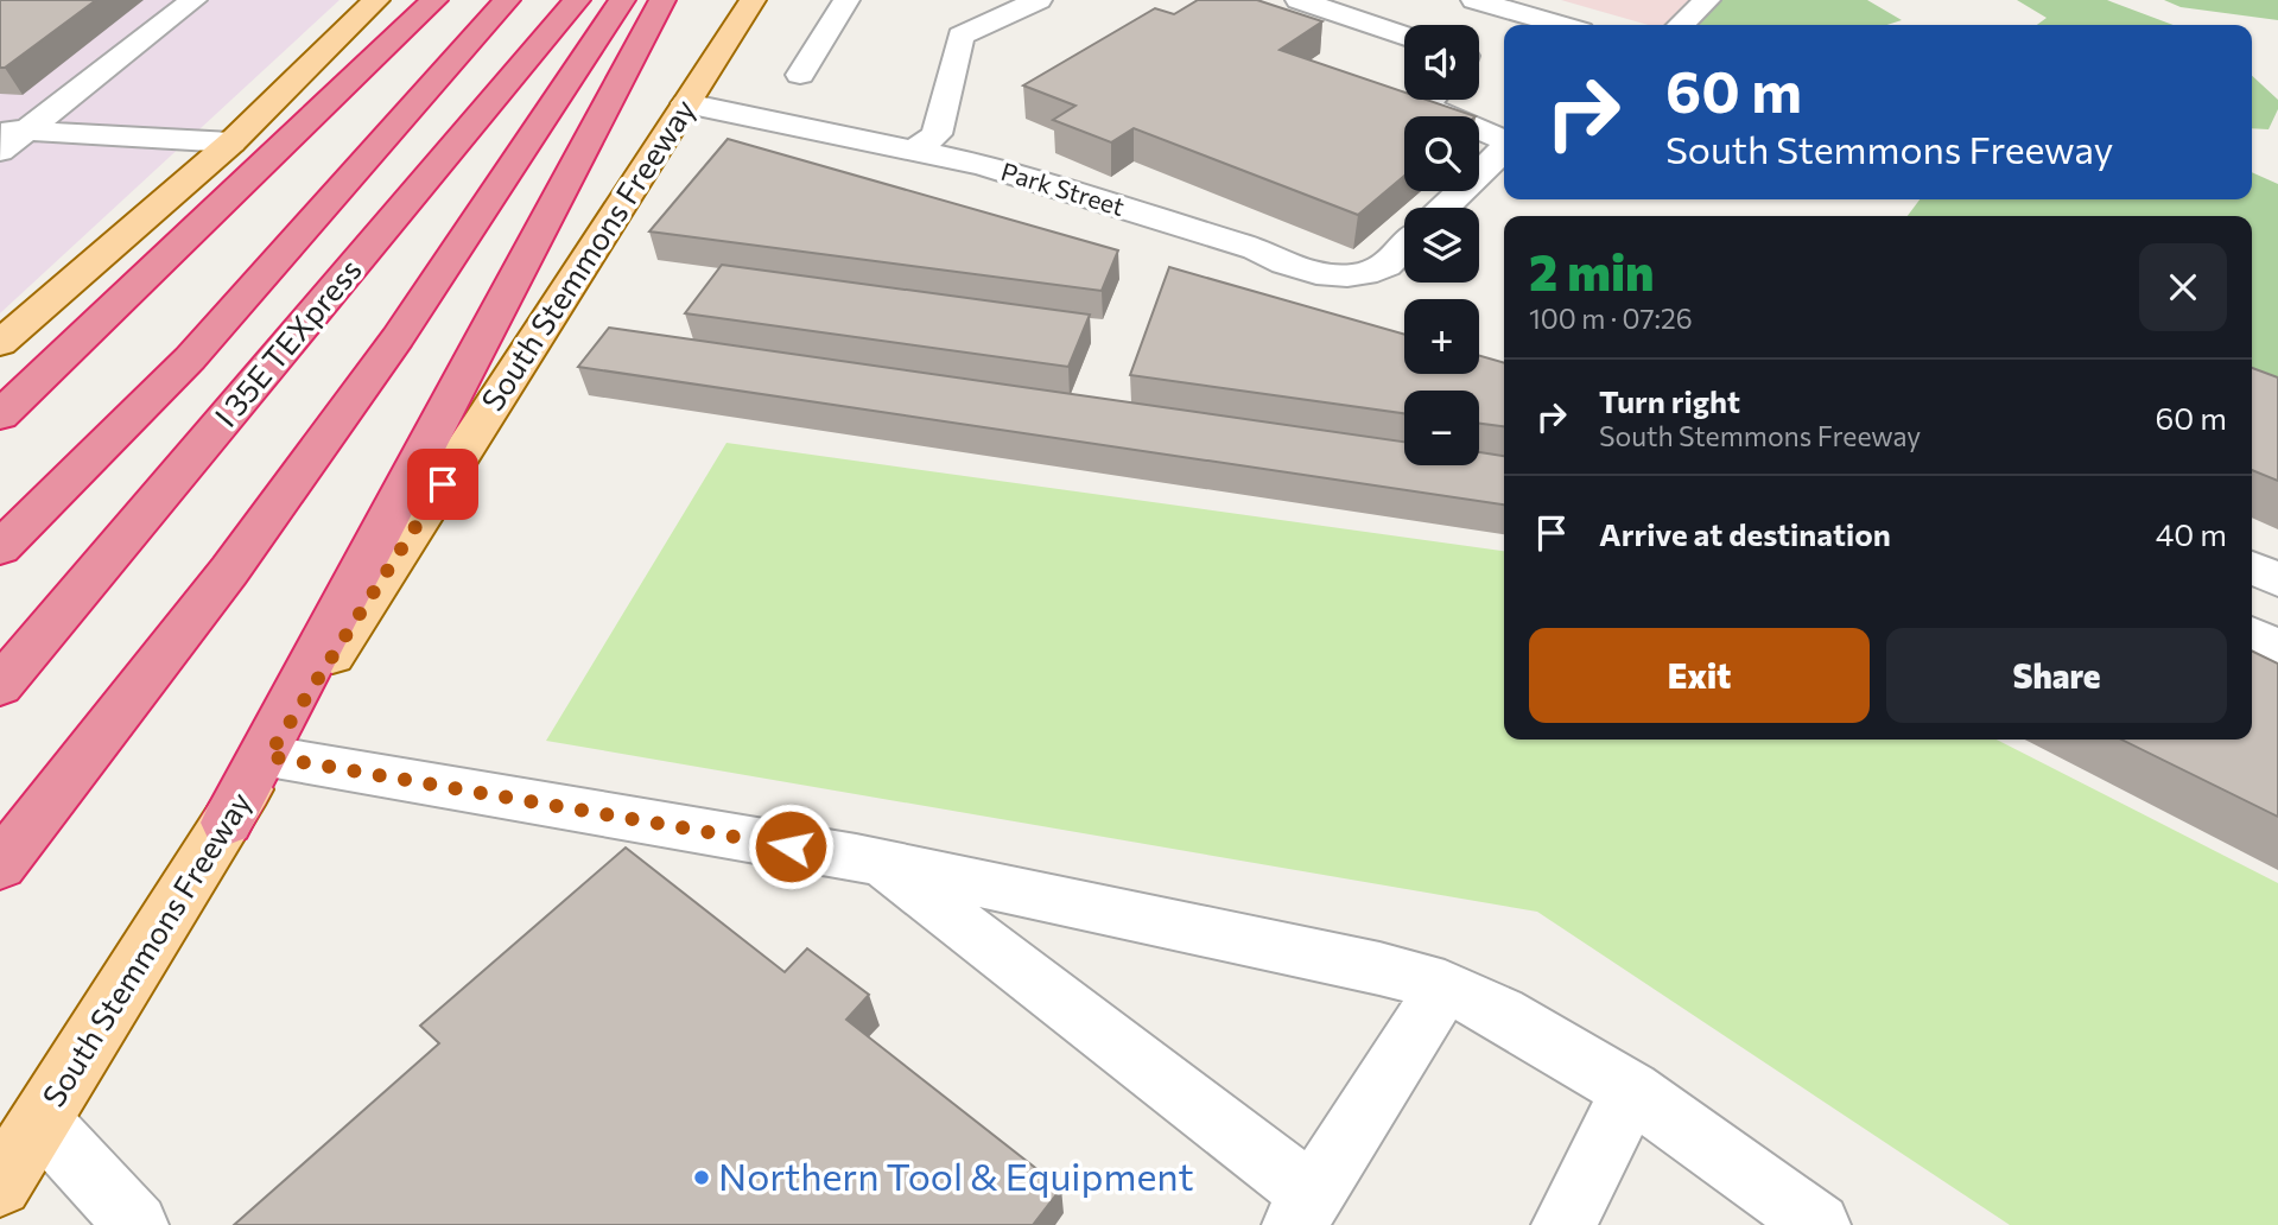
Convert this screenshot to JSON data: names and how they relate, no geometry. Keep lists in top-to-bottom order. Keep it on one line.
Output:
{"streets":{"highway":["I 35E TEXpress"],"main road":["South Stemmons Freeway"],"lane":["Park Street"]},"crossings":[["Park Street","South Stemmons Freeway"]],"places":["Northern Tool & Equipment"],"page":{"map_buttons":["+","−"],"turn":["60 m","South Stemmons Freeway"],"heading":["2 min","100 m · 07:26"],"list":[{"name":"Turn right","note":"South Stemmons Freeway","value":"60 m"},{"name":"Arrive at destination","value":"40 m"}],"buttons":["Exit","Share"]}}
